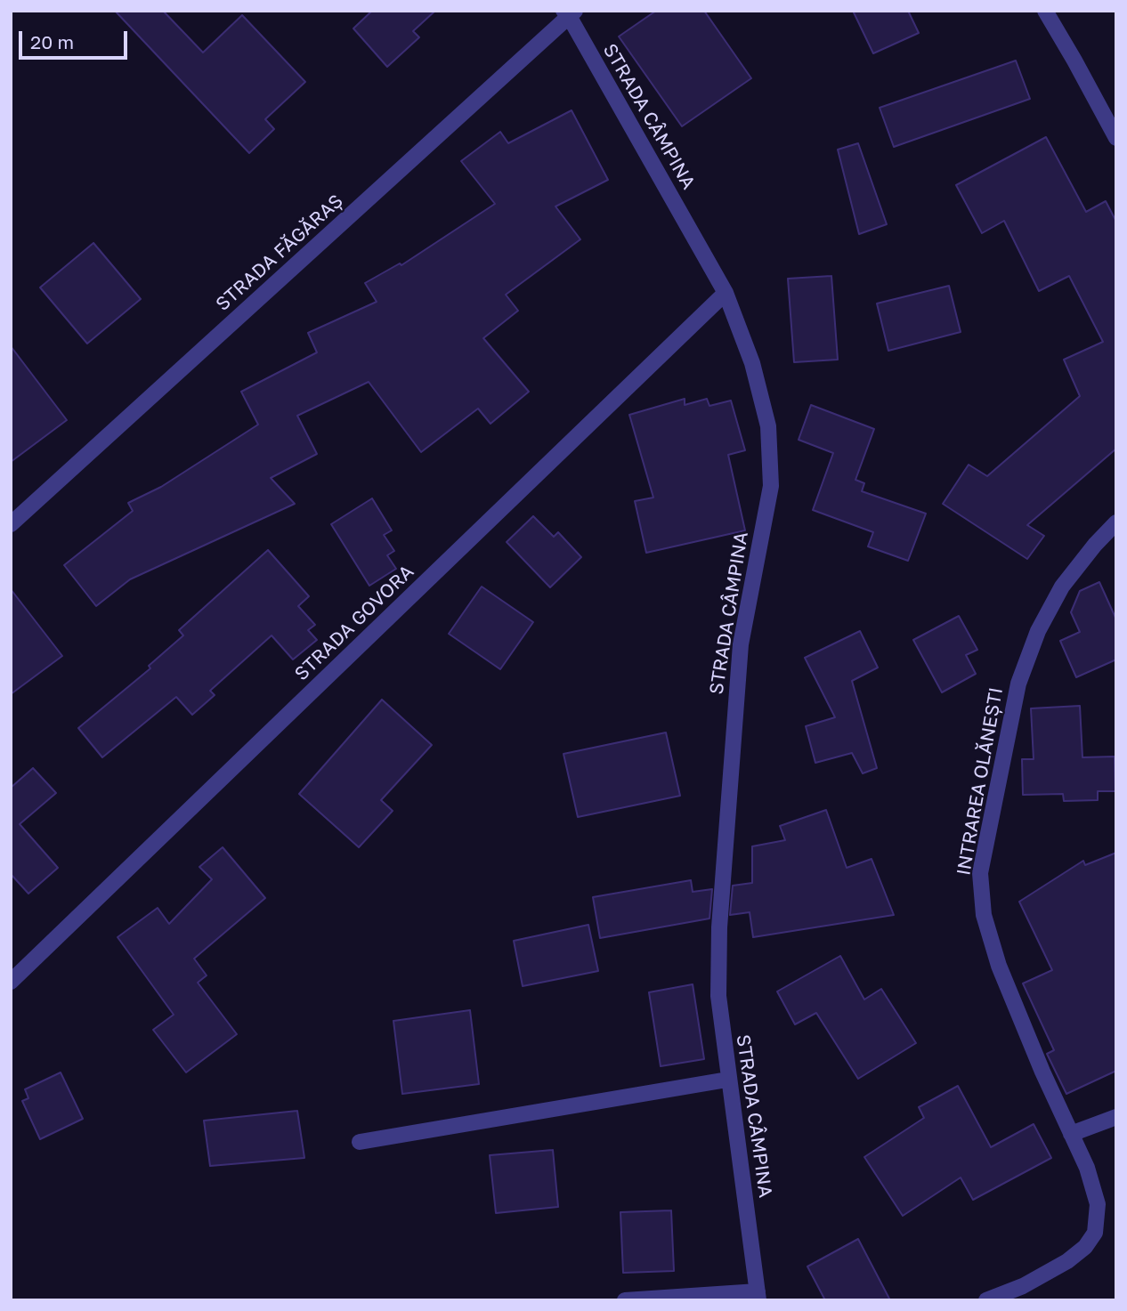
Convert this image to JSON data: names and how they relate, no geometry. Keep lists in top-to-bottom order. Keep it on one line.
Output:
{"streets":{"street":["STRADA CÂMPINA","STRADA FĂGĂRAȘ","STRADA GOVORA","INTRAREA OLĂNEȘTI"]},"crossings":[["STRADA CÂMPINA","STRADA FĂGĂRAȘ"],["STRADA CÂMPINA","STRADA GOVORA"]],"scale_bar":"20 m"}
